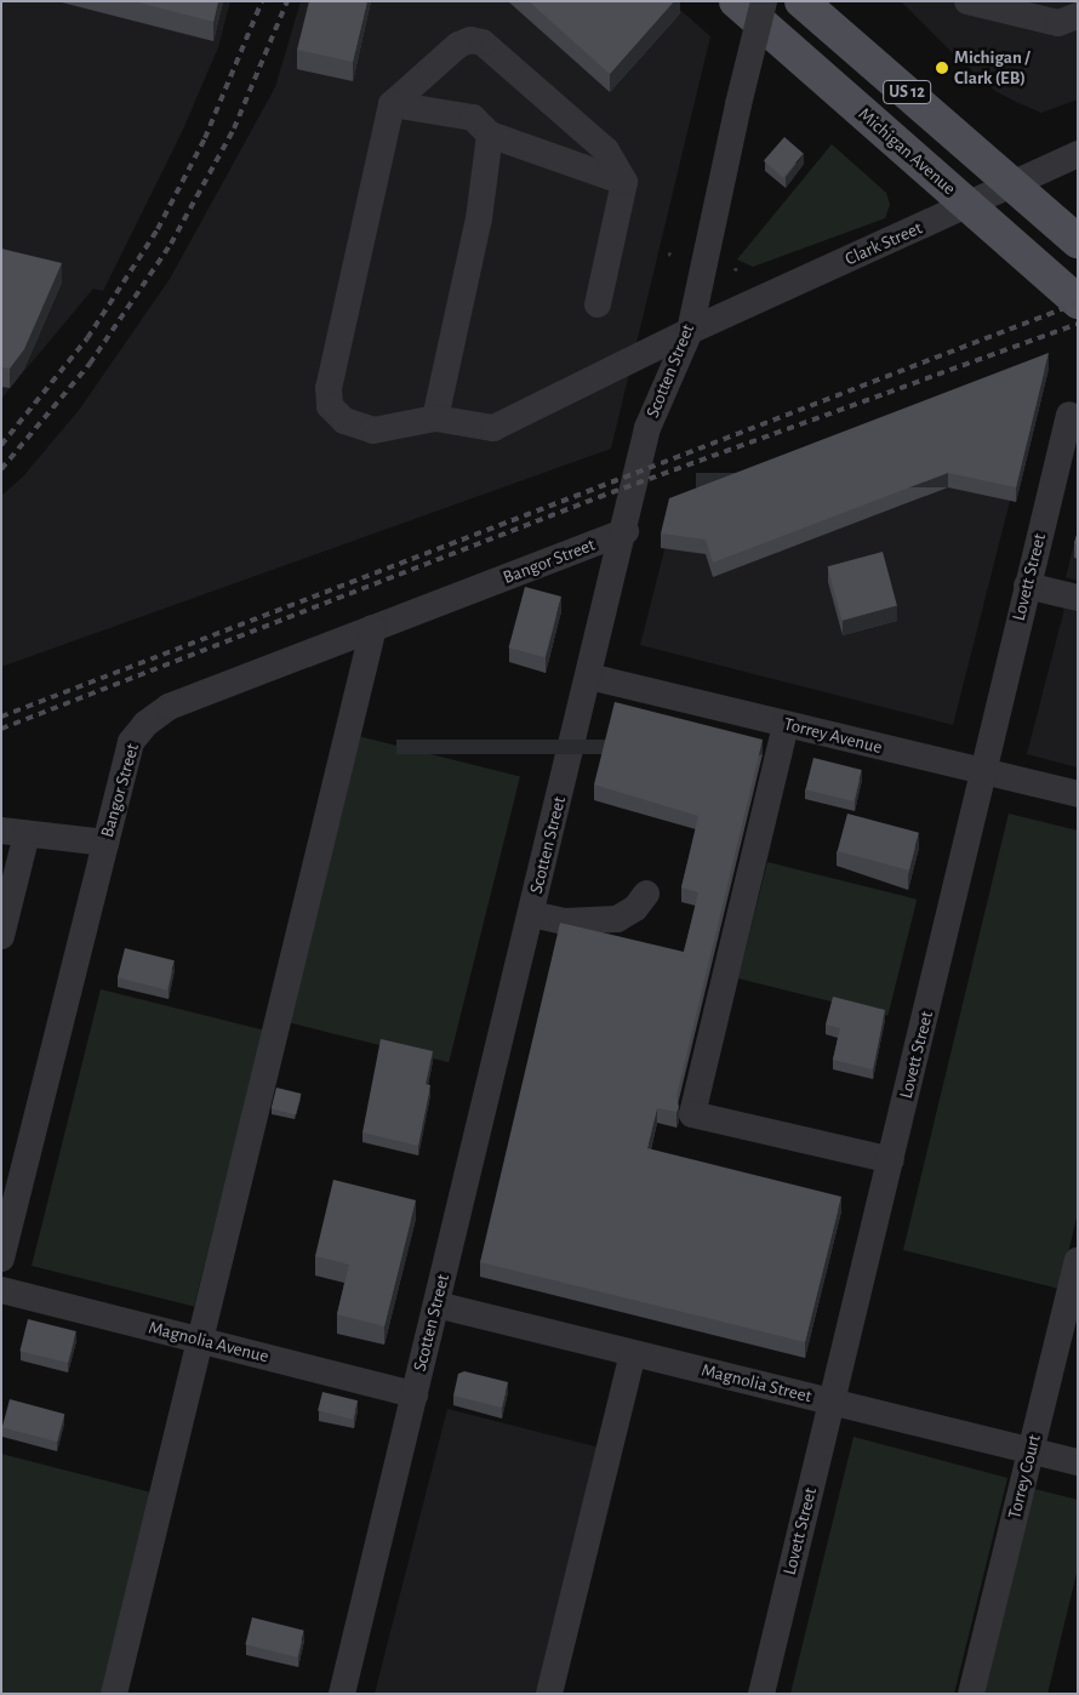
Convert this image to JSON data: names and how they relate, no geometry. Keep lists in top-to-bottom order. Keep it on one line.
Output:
{"streets":{"main road":["US 12","Michigan Avenue"],"street":["Clark Street","Scotten Street","Bangor Street","Lovett Street","Torrey Avenue","Magnolia Avenue","Magnolia Street","Torrey Court"]},"crossings":[["US 12","Clark Street"],["Michigan Avenue","Clark Street"],["Clark Street","Scotten Street"],["Scotten Street","Bangor Street"],["Scotten Street","Torrey Avenue"],["Scotten Street","Magnolia Avenue"],["Scotten Street","Magnolia Street"],["Lovett Street","Torrey Avenue"],["Lovett Street","Magnolia Street"],["Magnolia Street","Torrey Court"]],"places":["Michigan / Clark (EB)"]}
